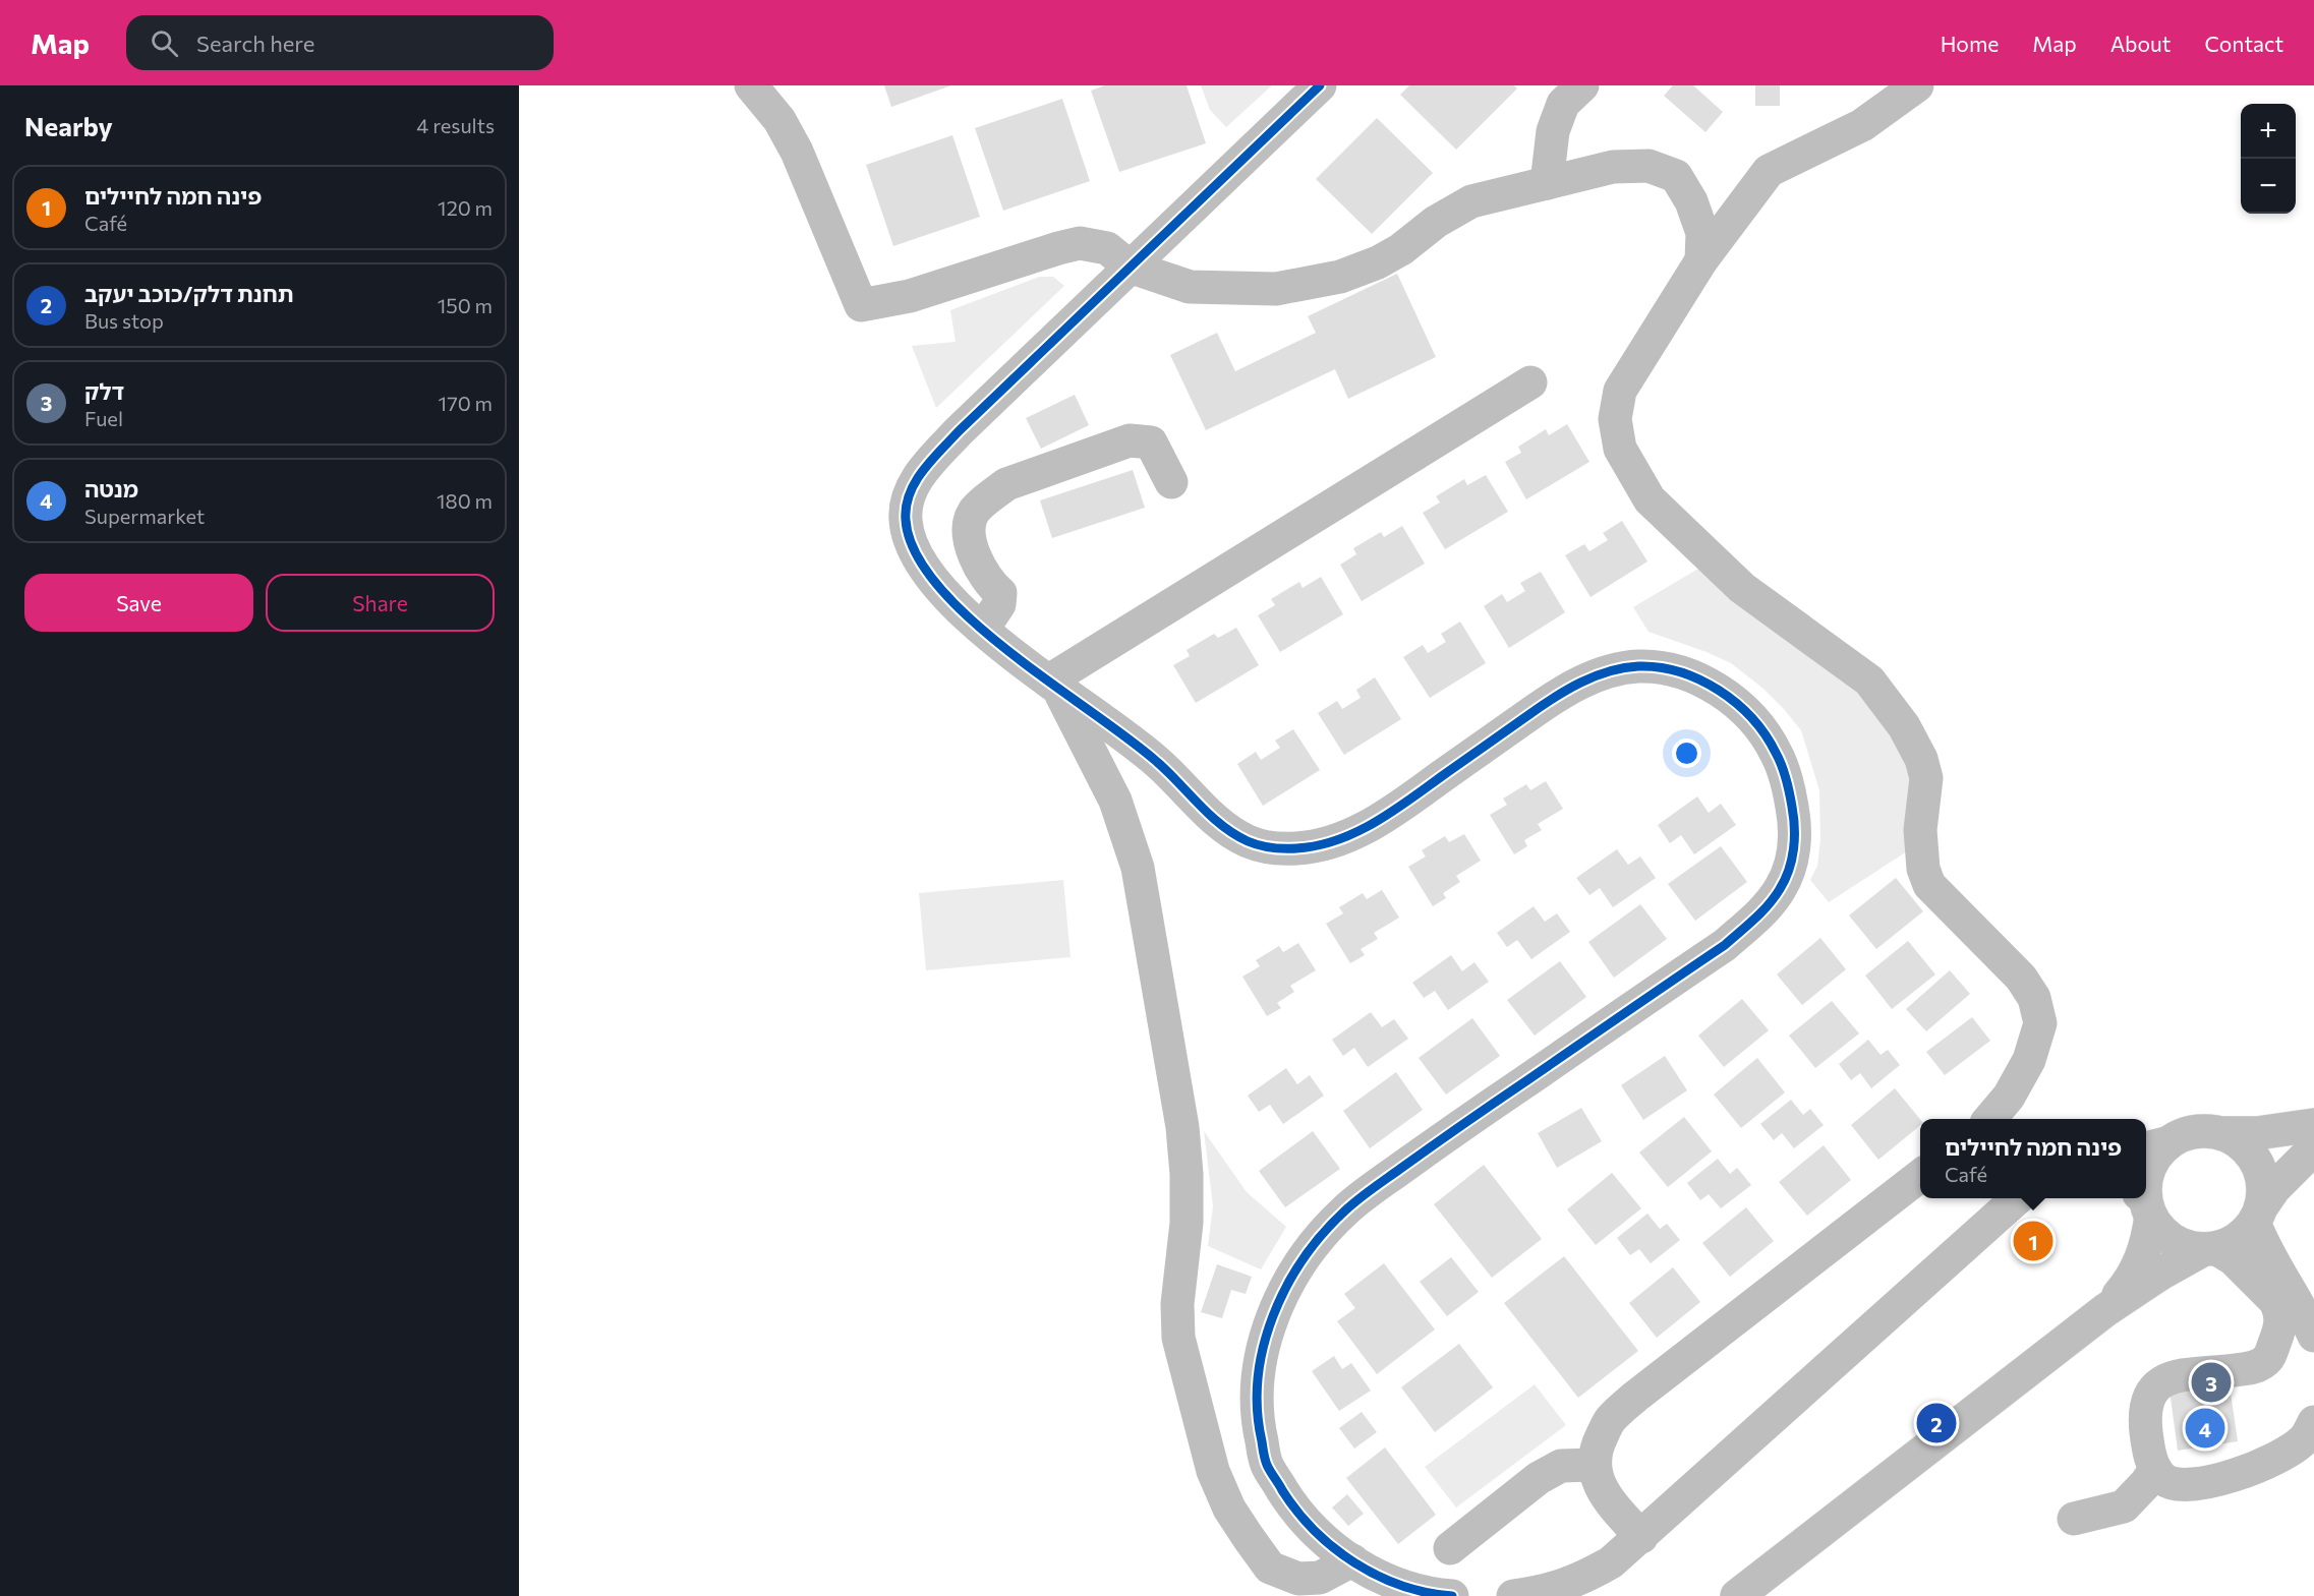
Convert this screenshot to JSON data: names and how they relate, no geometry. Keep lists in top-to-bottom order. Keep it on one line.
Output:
{"page":{"header":"Map","search":"Search here","nav":["Home","Map","About","Contact"],"heading":["Nearby","4 results"],"map_buttons":["+","−"],"list":[{"mark":"1","name":"פינה חמה לחיילים","note":"Café","value":"120 m"},{"mark":"2","name":"תחנת דלק/כוכב יעקב","note":"Bus stop","value":"150 m"},{"mark":"3","name":"דלק","note":"Fuel","value":"170 m"},{"mark":"4","name":"מנטה","note":"Supermarket","value":"180 m"}],"buttons":["Save","Share"],"popup":["פינה חמה לחיילים","Café"],"pins":["1","3","2","4"]}}
